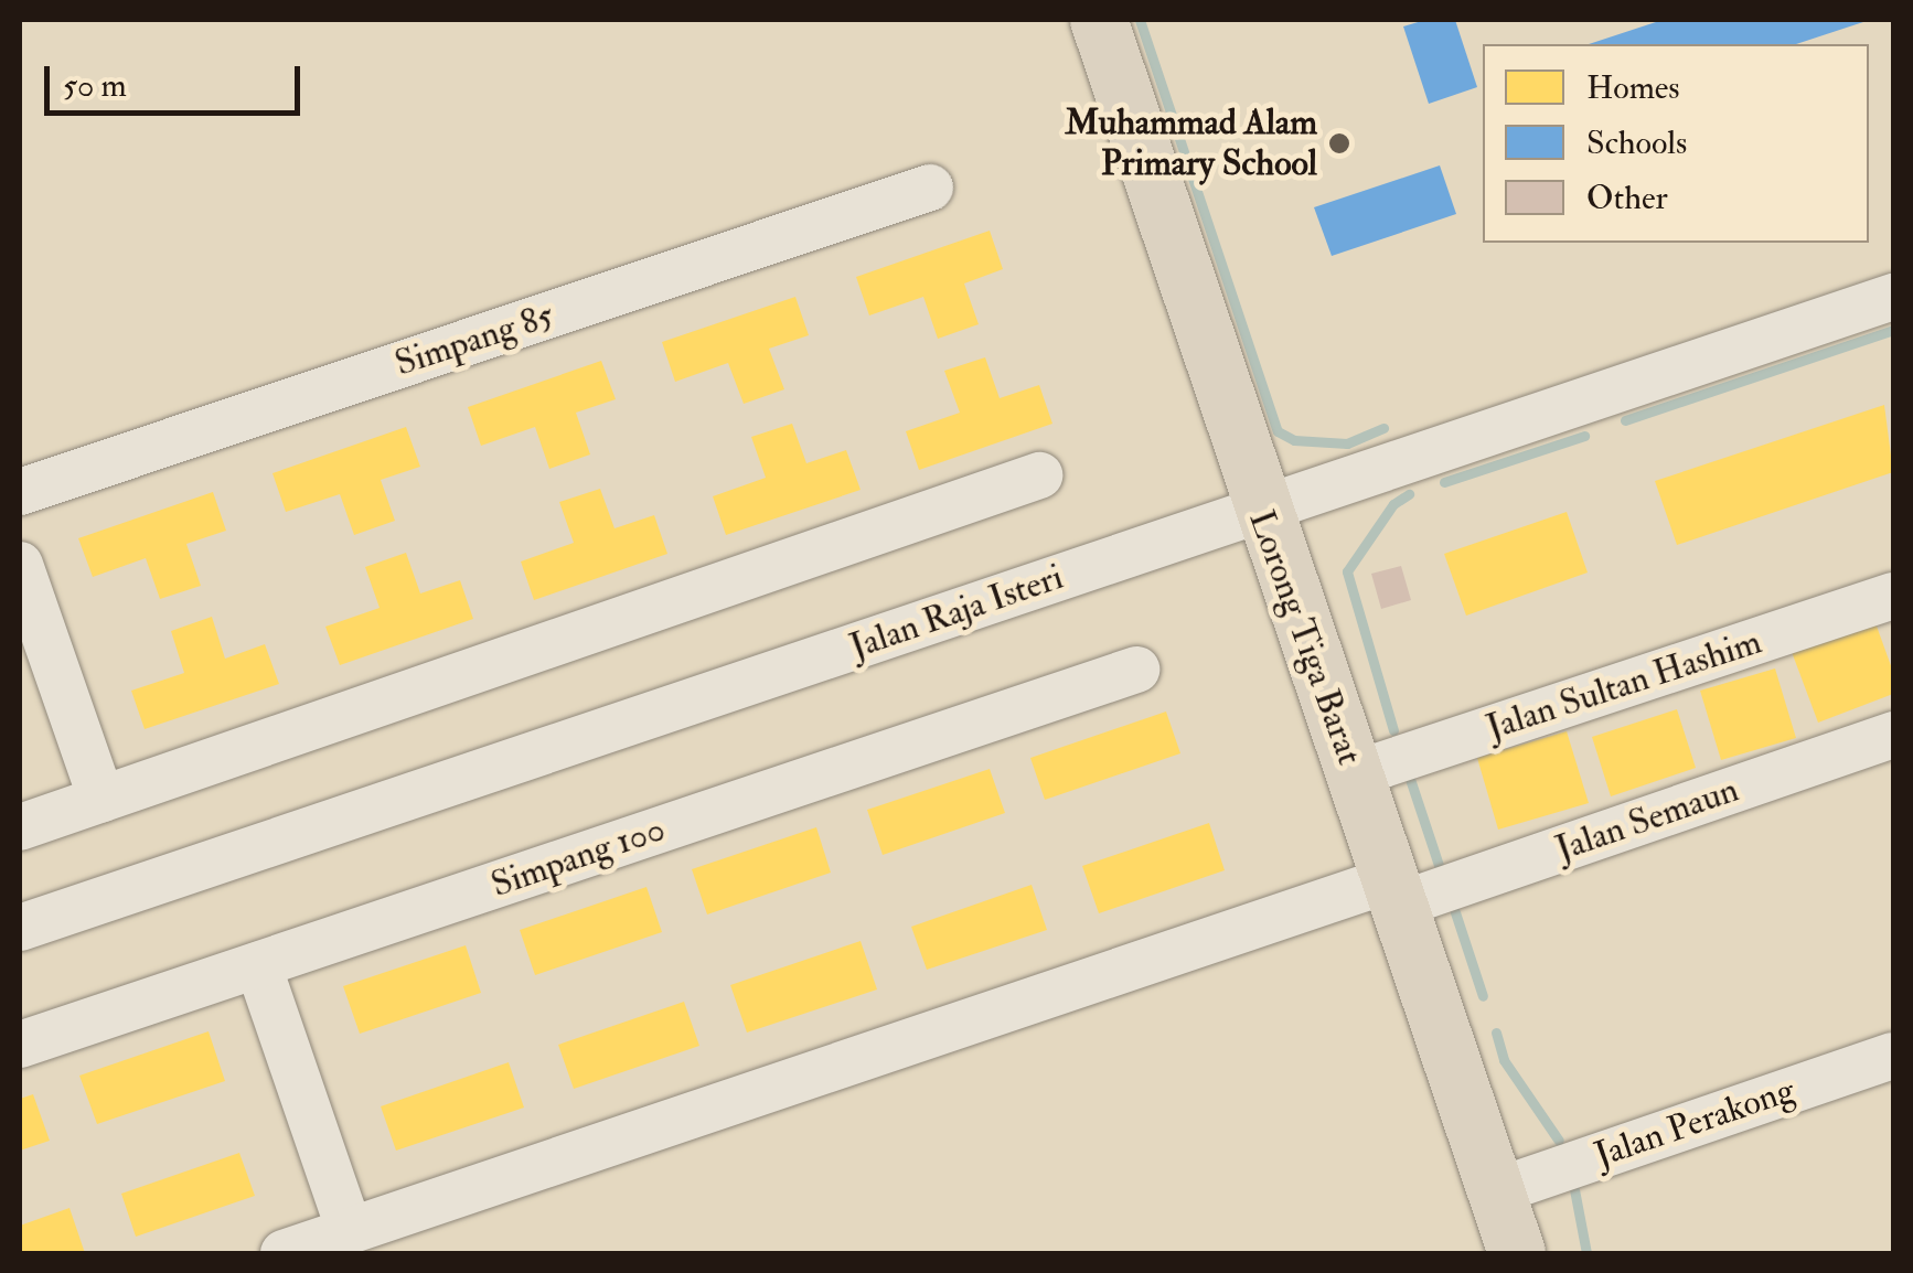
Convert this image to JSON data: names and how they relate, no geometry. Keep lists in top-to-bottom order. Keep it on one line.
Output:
{"streets":{"main road":["Lorong Tiga Barat"],"street":["Simpang 85","Jalan Raja Isteri","Jalan Sultan Hashim","Jalan Semaun","Simpang 100","Jalan Perakong"]},"crossings":[["Jalan Raja Isteri","Lorong Tiga Barat"],["Lorong Tiga Barat","Jalan Sultan Hashim"],["Lorong Tiga Barat","Jalan Semaun"],["Lorong Tiga Barat","Jalan Perakong"]],"places":["Muhammad Alam Primary School"],"legend":["Homes","Schools","Other"],"scale_bar":"50 m"}
